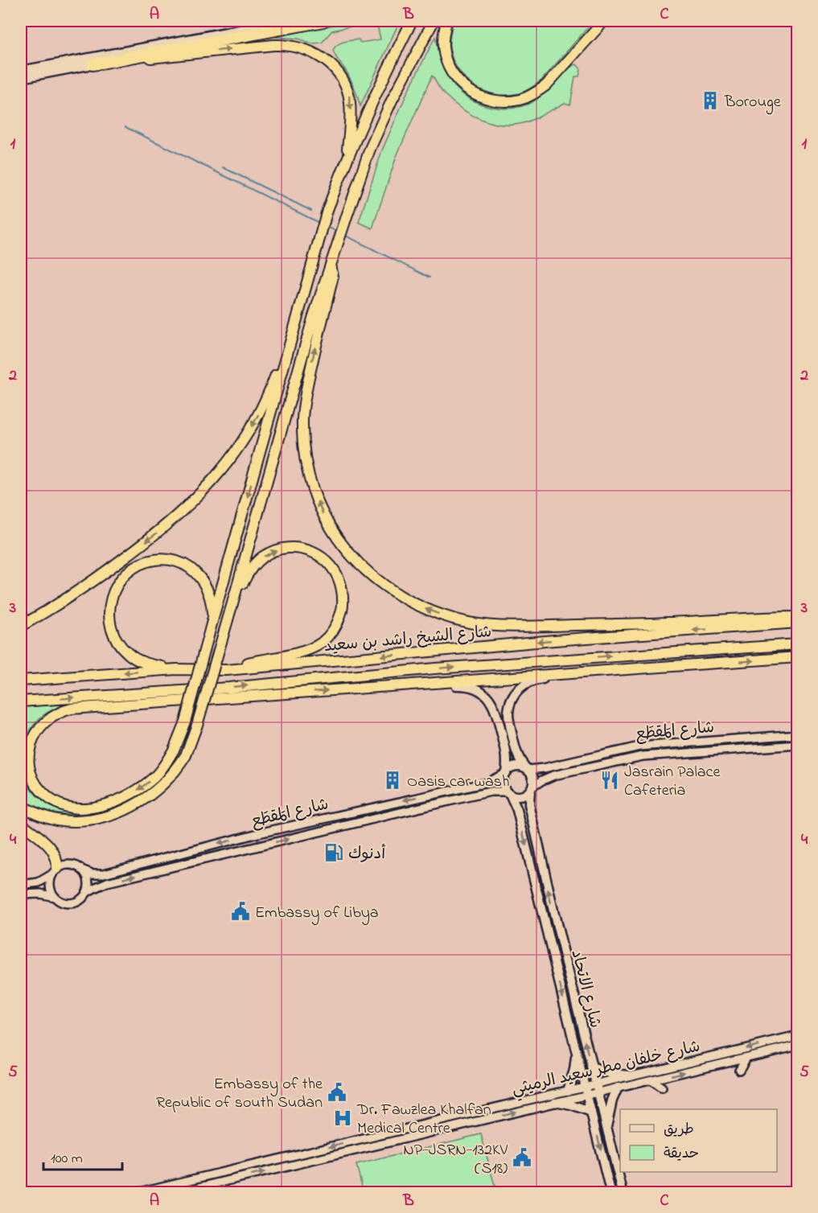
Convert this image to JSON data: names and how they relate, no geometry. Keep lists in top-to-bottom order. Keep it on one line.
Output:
{"streets":{"highway":["شارع الشيخ راشد بن سعيد"],"main road":["شارع الاتحاد"],"street":["شارع المَقطَع","شارع خلفان مطر سعيد الرميثي"]},"crossings":[["شارع المَقطَع","شارع الاتحاد"],["شارع الاتحاد","شارع خلفان مطر سعيد الرميثي"]],"places":{"building":["Borouge","Oasis car wash"],"restaurant":["Jasrain Palace Cafeteria"],"fuel station":["أدنوك"],"public building":["Embassy of Libya","Embassy of the Republic of south Sudan","NP-JSRN-132KV (S18)"],"hospital":["Dr. Fawzlea Khalfan Medical Centre"]},"legend":["طريق","حديقة"],"scale_bar":"100 m","grid":{"columns":["A","B","C"],"rows":["1","2","3","4","5"]}}
